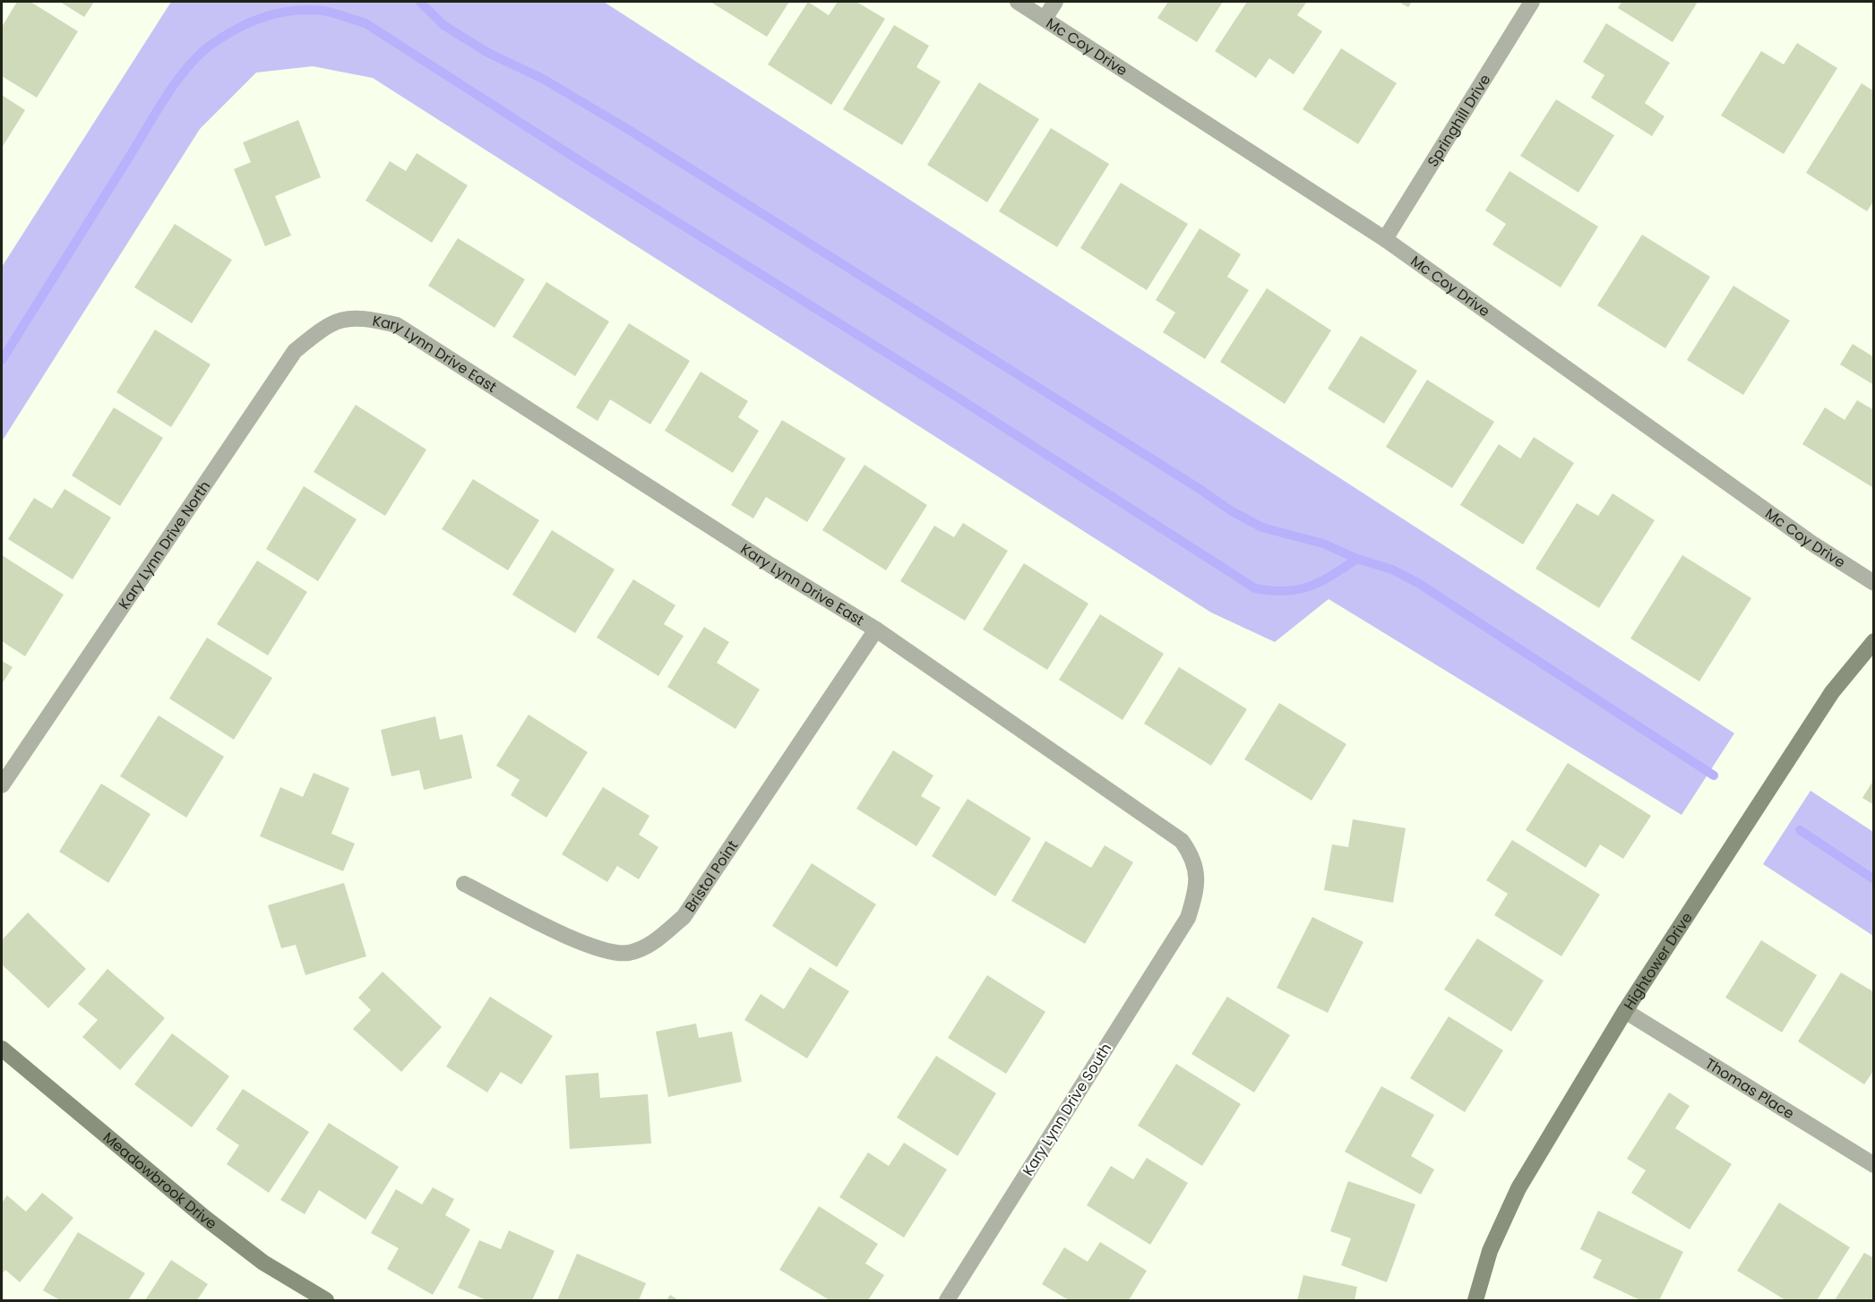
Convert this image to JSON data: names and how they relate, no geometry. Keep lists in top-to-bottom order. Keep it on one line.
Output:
{"streets":{"main road":["Hightower Drive","Meadowbrook Drive"],"street":["Mc Coy Drive","Springhill Drive","Kary Lynn Drive East","Kary Lynn Drive North","Bristol Point","Thomas Place","Kary Lynn Drive South"]},"crossings":[["Mc Coy Drive","Springhill Drive"],["Kary Lynn Drive East","Kary Lynn Drive North"],["Kary Lynn Drive East","Bristol Point"],["Kary Lynn Drive East","Kary Lynn Drive South"],["Hightower Drive","Thomas Place"]]}
